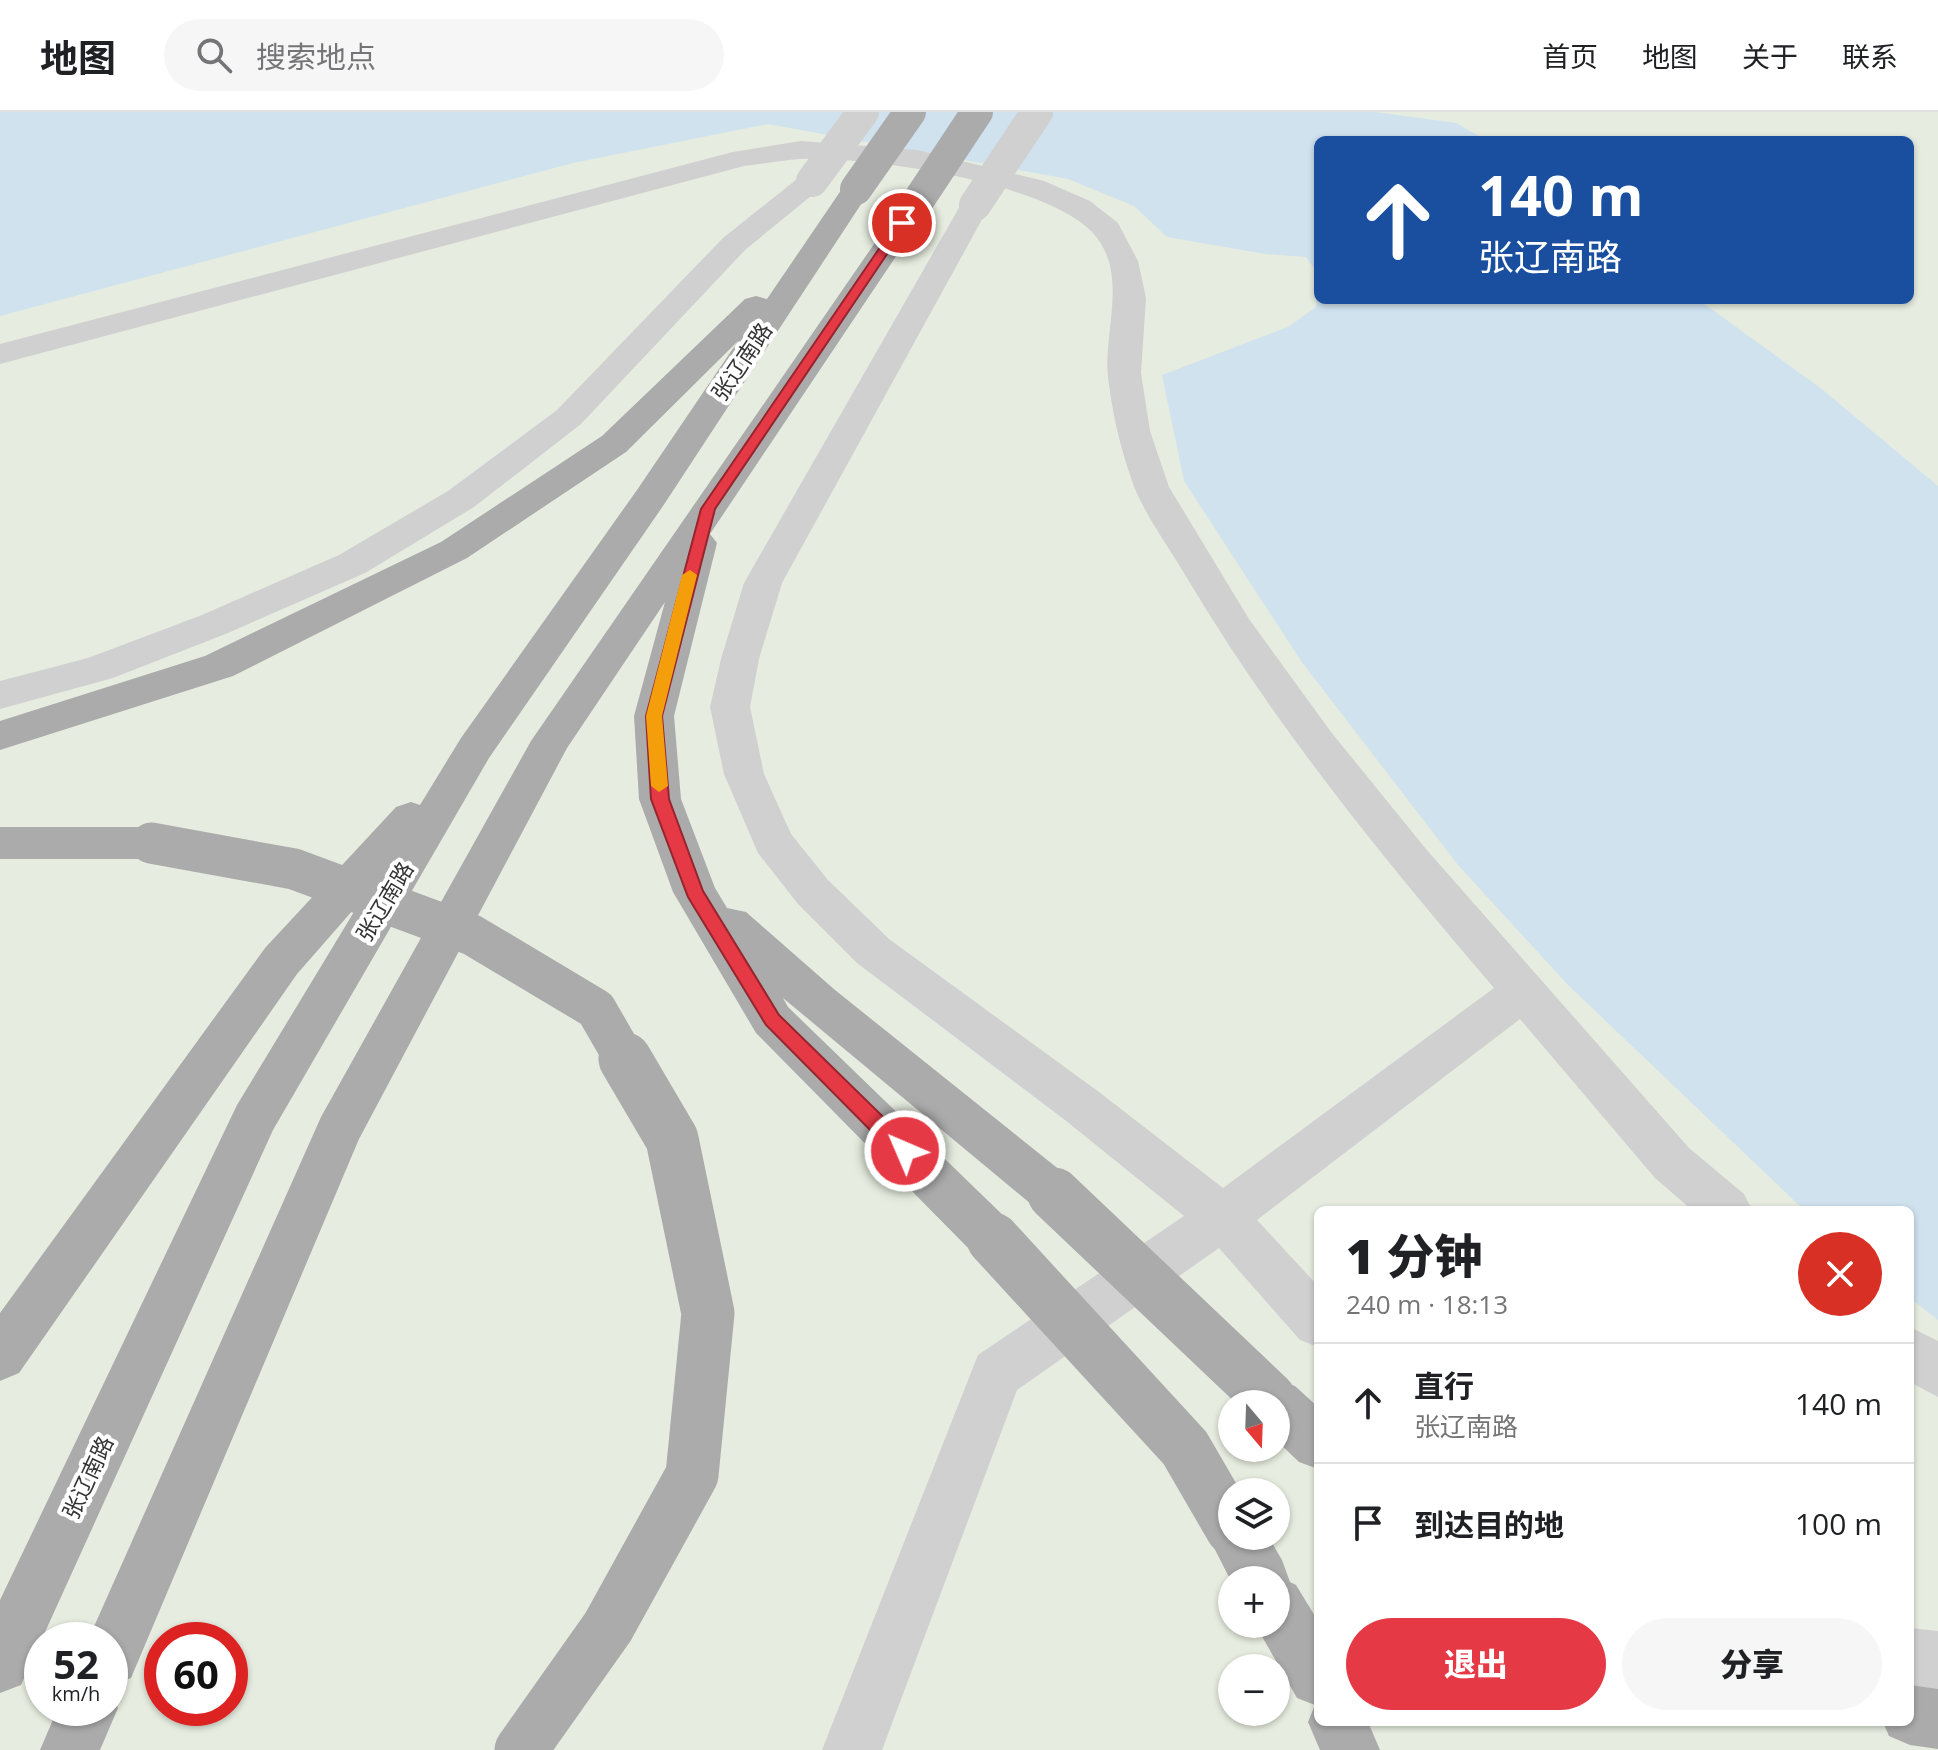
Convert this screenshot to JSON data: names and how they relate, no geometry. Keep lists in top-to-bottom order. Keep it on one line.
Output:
{"streets":{"main road":["张辽南路"]},"north":"bottom","page":{"header":"地图","search":"搜索地点","nav":["首页","地图","关于","联系"],"turn":["140 m","张辽南路"],"heading":["1 分钟","240 m · 18:13"],"list":[{"name":"直行","note":"张辽南路","value":"140 m"},{"name":"到达目的地","value":"100 m"}],"map_buttons":["+","−"],"buttons":["退出","分享"],"speed":"52 km/h","limit":"60"}}
